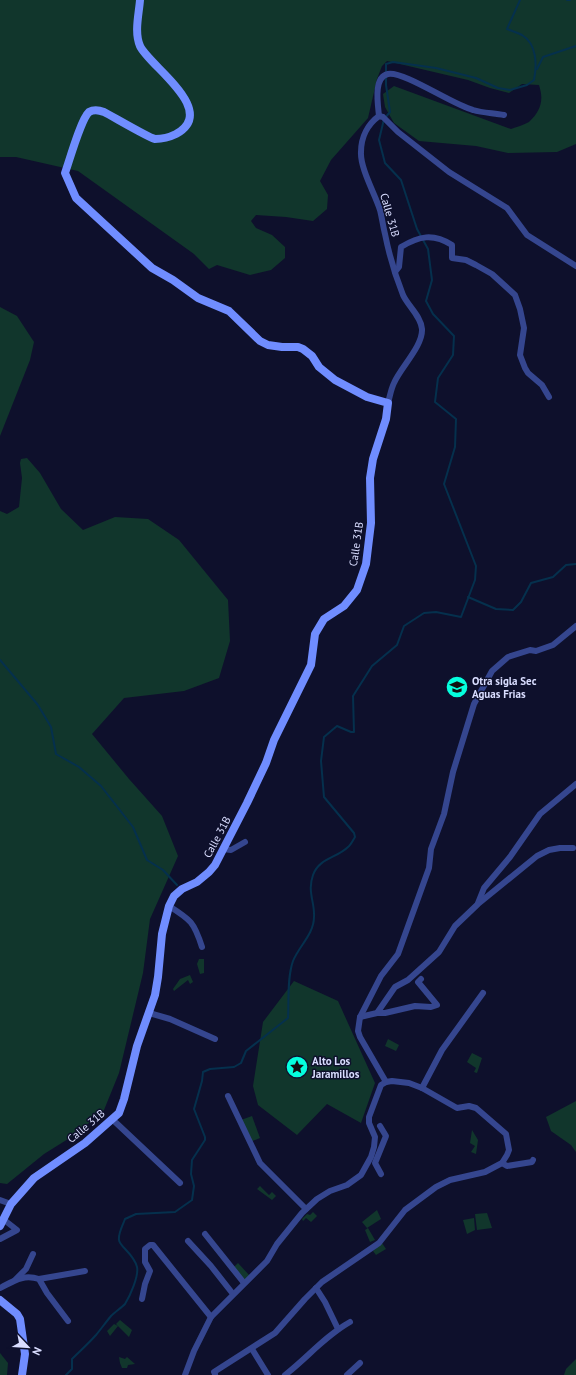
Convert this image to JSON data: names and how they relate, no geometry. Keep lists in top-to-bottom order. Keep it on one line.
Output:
{"streets":{"street":["Calle 31B"]},"places":{"school or university":["Otra sigla Sec Aguas Frias"],"place":["Alto Los Jaramillos"]},"north":"bottom right"}
